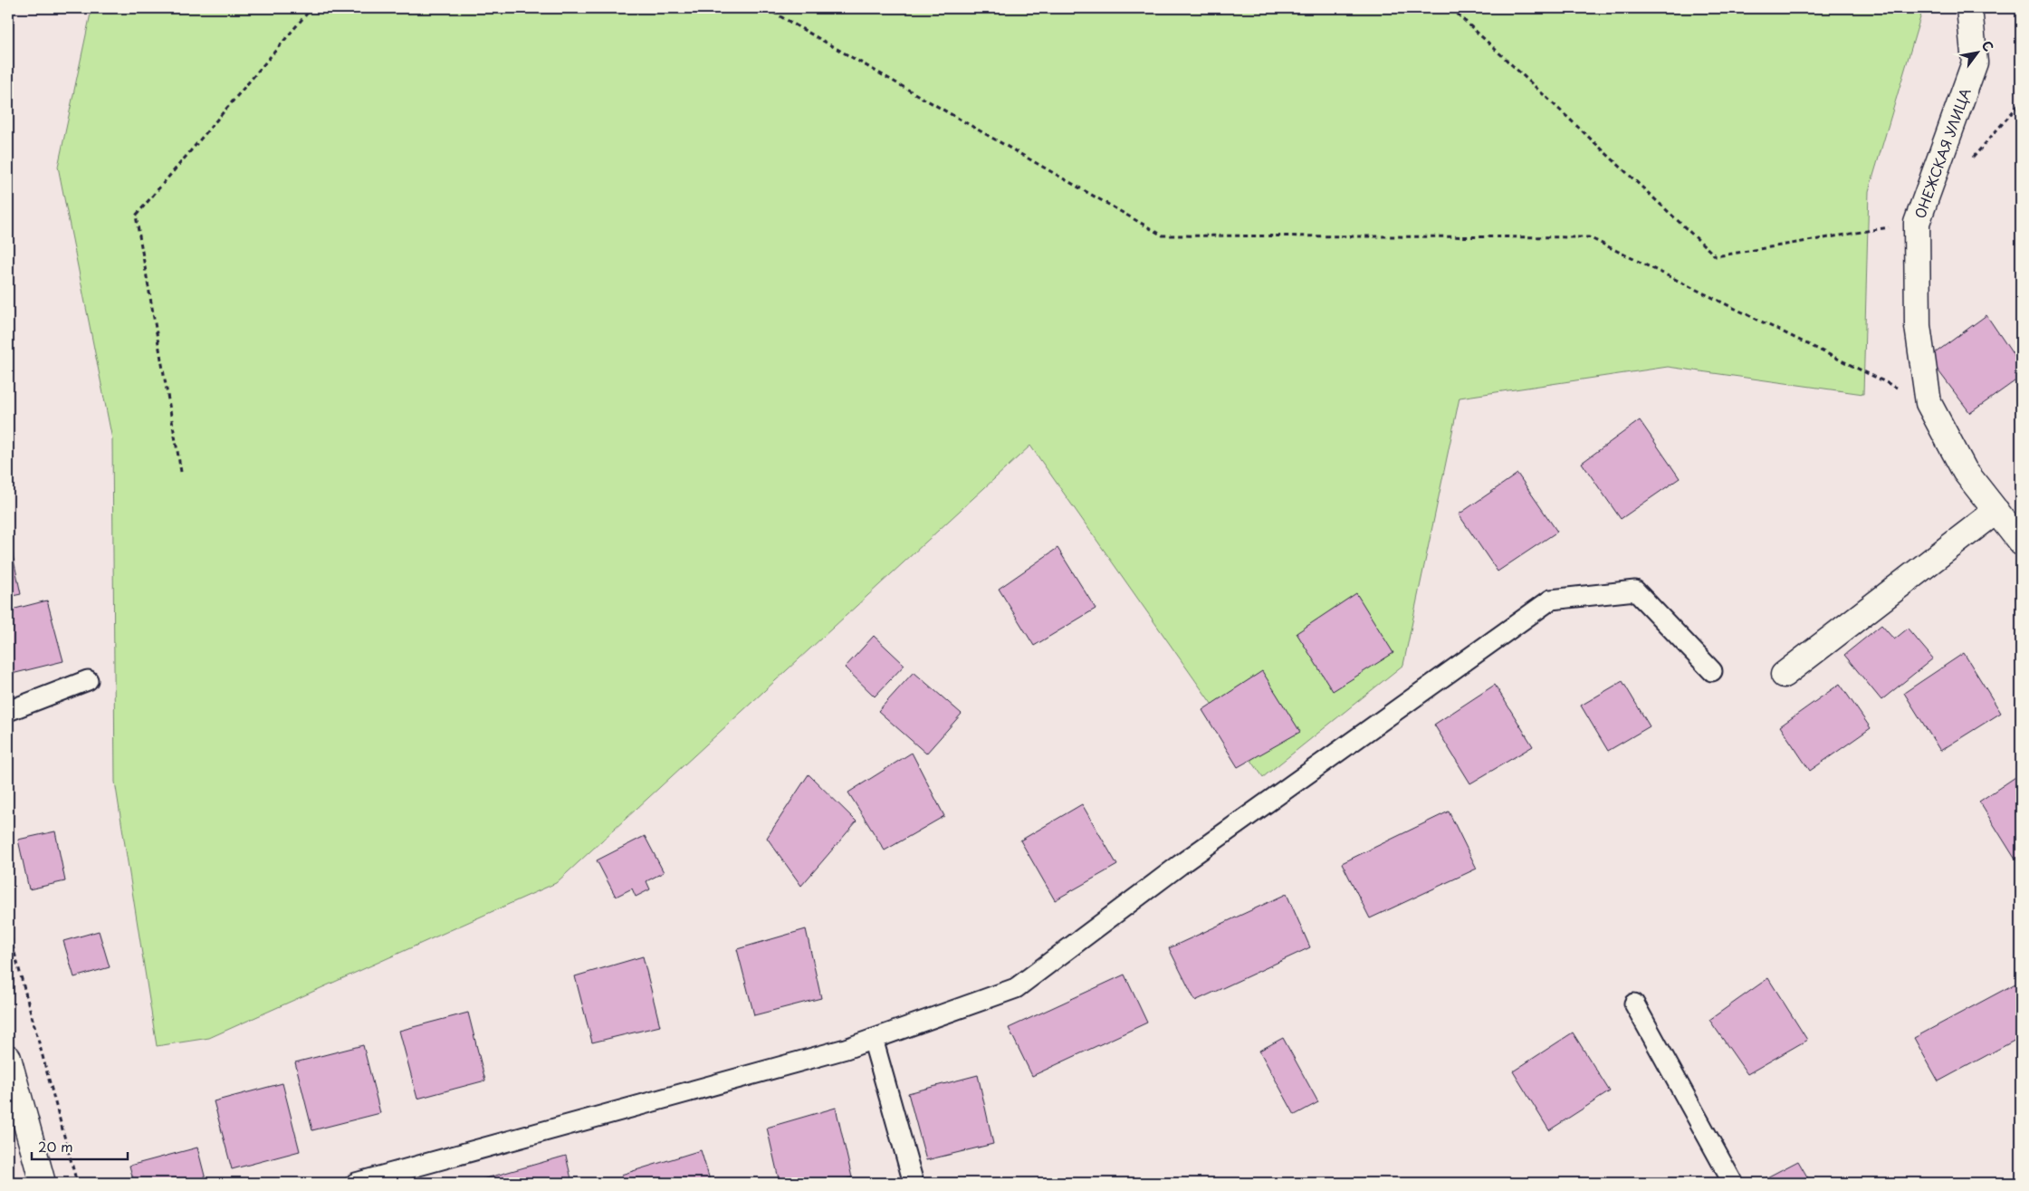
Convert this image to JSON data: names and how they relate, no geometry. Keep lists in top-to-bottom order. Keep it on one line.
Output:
{"streets":{"street":["ОНЕЖСКАЯ УЛИЦА"]},"scale_bar":"20 m","north":"top right"}
